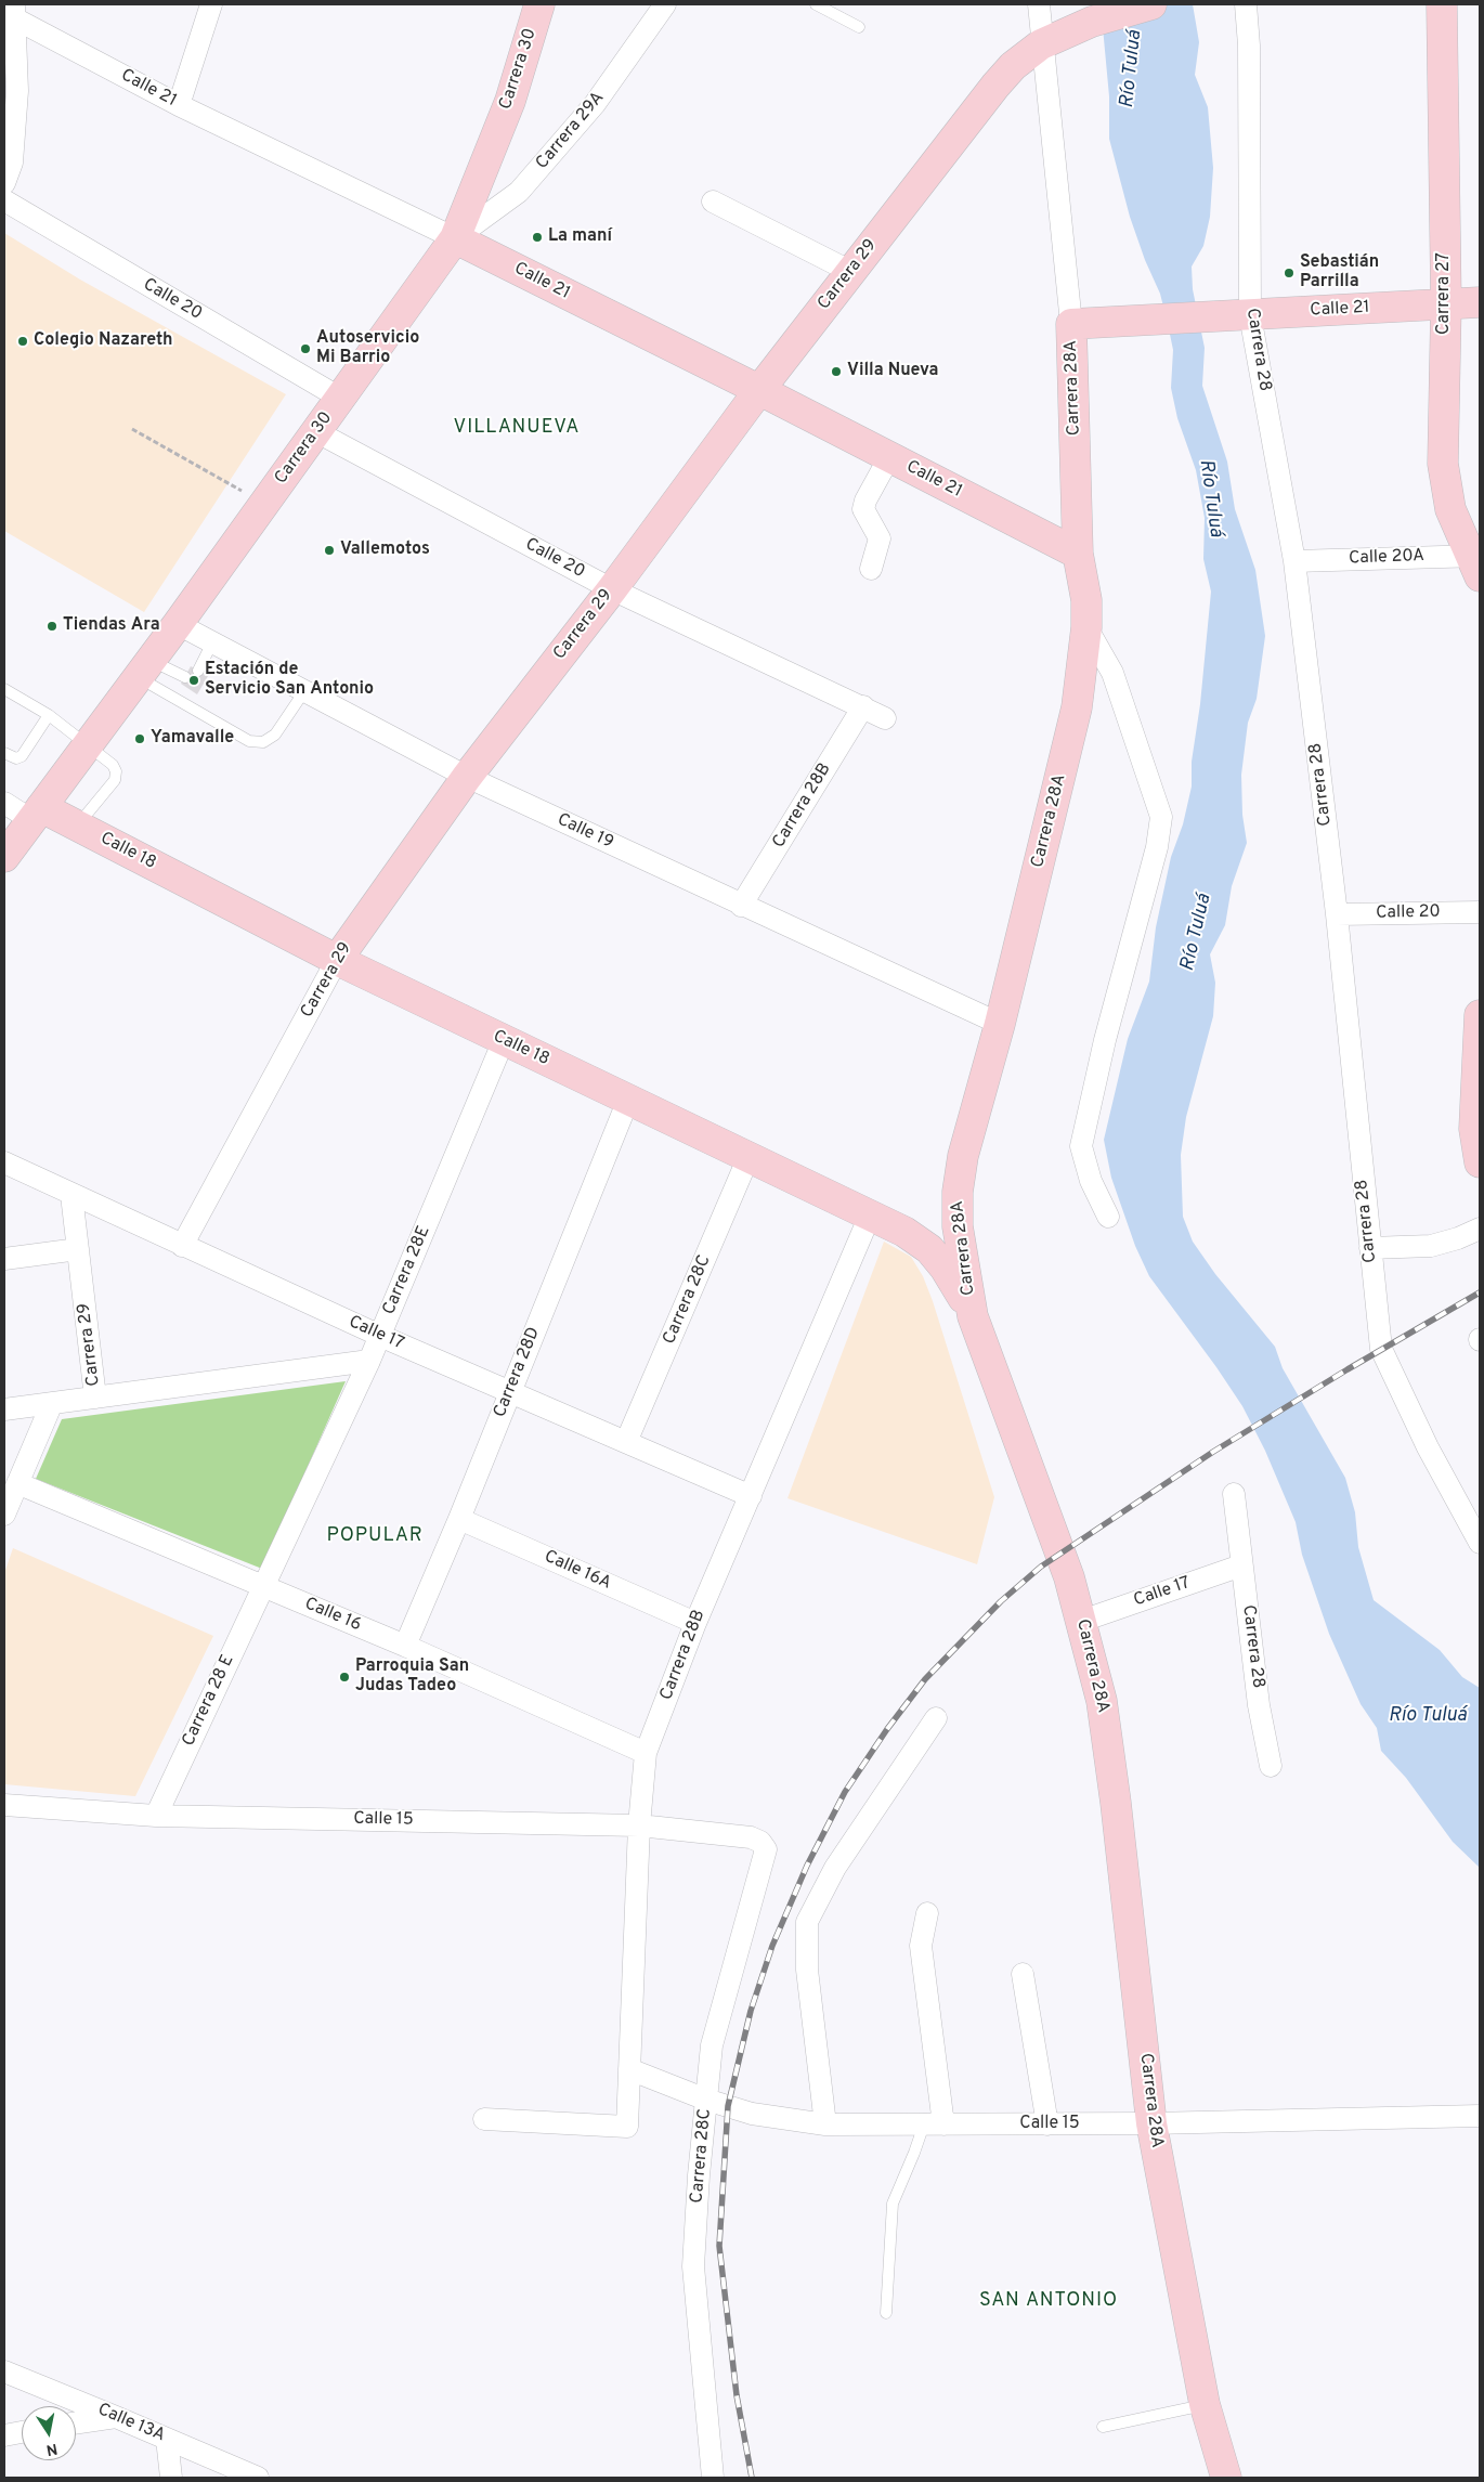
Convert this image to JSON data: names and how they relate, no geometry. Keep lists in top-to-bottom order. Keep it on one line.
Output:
{"streets":{"street":["Carrera 30","Calle 21","Carrera 29A","Carrera 29","Carrera 27","Calle 20","Carrera 28","Carrera 28A","Calle 20A","Carrera 28B","Calle 19","Calle 18","Carrera 28E","Carrera 28C","Calle 17","Carrera 28D","Calle 16A","Calle 16","Carrera 28 E","Calle 15","Calle 13A"]},"crossings":[["Carrera 30","Calle 21"],["Carrera 30","Carrera 29A"],["Carrera 30","Calle 20"],["Carrera 30","Calle 19"],["Carrera 30","Calle 18"],["Calle 21","Carrera 29A"],["Calle 21","Carrera 29"],["Calle 21","Carrera 27"],["Calle 21","Carrera 28"],["Calle 21","Carrera 28A"],["Carrera 29","Calle 20"],["Carrera 29","Carrera 28A"],["Carrera 29","Calle 19"],["Carrera 29","Calle 18"],["Carrera 29","Calle 17"],["Carrera 27","Calle 20A"],["Calle 20","Carrera 28"],["Calle 20","Carrera 28B"],["Carrera 28","Calle 20A"],["Carrera 28","Calle 17"],["Carrera 28A","Calle 19"],["Carrera 28A","Calle 18"],["Carrera 28A","Calle 17"],["Carrera 28A","Calle 15"],["Carrera 28B","Calle 19"],["Carrera 28B","Calle 18"],["Carrera 28B","Calle 17"],["Carrera 28B","Calle 16A"],["Carrera 28B","Calle 16"],["Carrera 28B","Calle 15"],["Calle 18","Carrera 28E"],["Calle 18","Carrera 28C"],["Calle 18","Carrera 28D"],["Carrera 28E","Calle 17"],["Carrera 28E","Calle 16"],["Carrera 28E","Carrera 28 E"],["Carrera 28C","Calle 17"],["Carrera 28C","Calle 15"],["Calle 17","Carrera 28D"],["Carrera 28D","Calle 16A"],["Carrera 28D","Calle 16"],["Calle 16","Carrera 28 E"],["Carrera 28 E","Calle 15"]],"districts":["VILLANUEVA","POPULAR","SAN ANTONIO"],"water":["Río Tuluá"],"places":["La maní","Sebastián Parrilla","Colegio Nazareth","Autoservicio Mi Barrio","Villa Nueva","Vallemotos","Tiendas Ara","Estación de Servicio San Antonio","Yamavalle","Parroquia San Judas Tadeo"],"north":"bottom"}
